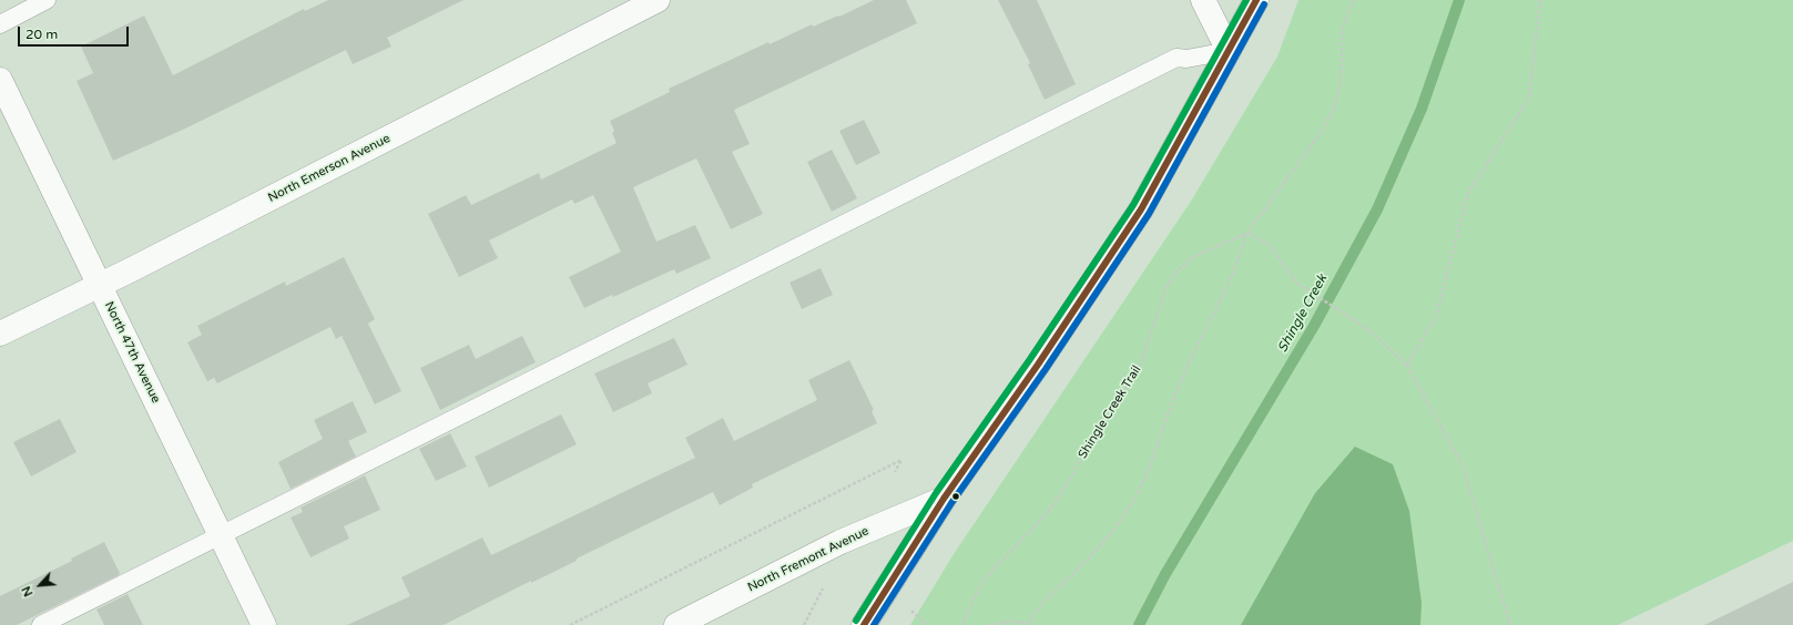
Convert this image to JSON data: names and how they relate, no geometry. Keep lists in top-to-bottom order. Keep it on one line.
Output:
{"streets":{"street":["North Emerson Avenue","North 47th Avenue","North Fremont Avenue"],"path":["Shingle Creek Trail"]},"crossings":[["North Emerson Avenue","North 47th Avenue"]],"water":["Shingle Creek"],"scale_bar":"20 m","north":"bottom left"}
